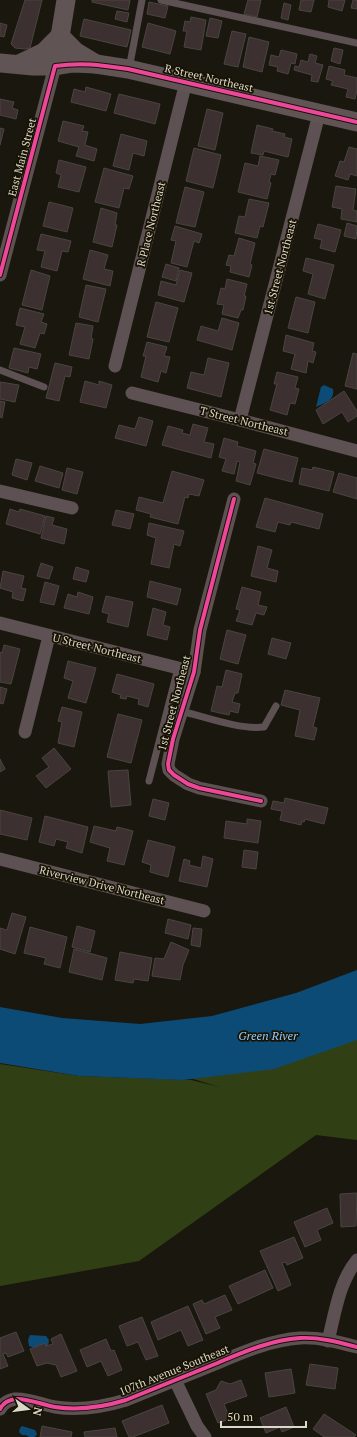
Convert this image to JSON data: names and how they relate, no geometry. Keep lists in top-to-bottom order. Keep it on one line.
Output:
{"streets":{"street":["R Street Northeast","East Main Street","R Place Northeast","1st Street Northeast","T Street Northeast","U Street Northeast","Riverview Drive Northeast","107th Avenue Southeast"]},"crossings":[["R Street Northeast","East Main Street"],["R Street Northeast","R Place Northeast"],["R Street Northeast","1st Street Northeast"],["1st Street Northeast","T Street Northeast"],["1st Street Northeast","U Street Northeast"]],"water":["Green River"],"scale_bar":"50 m","north":"right"}
